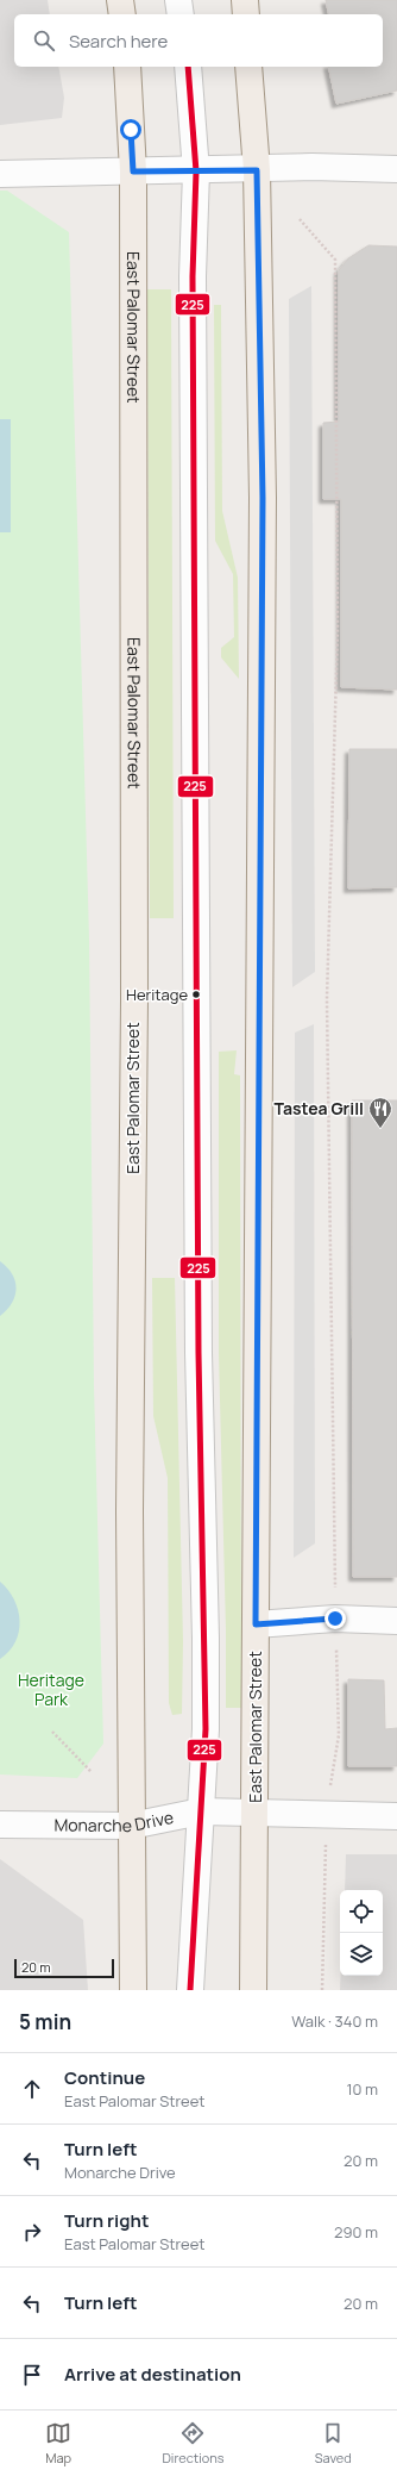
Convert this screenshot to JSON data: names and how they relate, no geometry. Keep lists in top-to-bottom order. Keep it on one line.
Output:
{"streets":{"main road":["East Palomar Street"],"street":["Monarche Drive"]},"crossings":[["East Palomar Street","Monarche Drive"]],"parks":["Heritage Park"],"places":{"other":["Heritage"],"restaurant":["Tastea Grill"]},"lines":["transit line 225"],"scale_bar":"20 m","page":{"search":"Search here","scale":"20 m","heading":["5 min","Walk · 340 m"],"list":[["Continue","East Palomar Street","10 m"],["Turn left","Monarche Drive","20 m"],["Turn right","East Palomar Street","290 m"],["Turn left","20 m"],"Arrive at destination"],"nav":["Map","Directions","Saved"]}}
